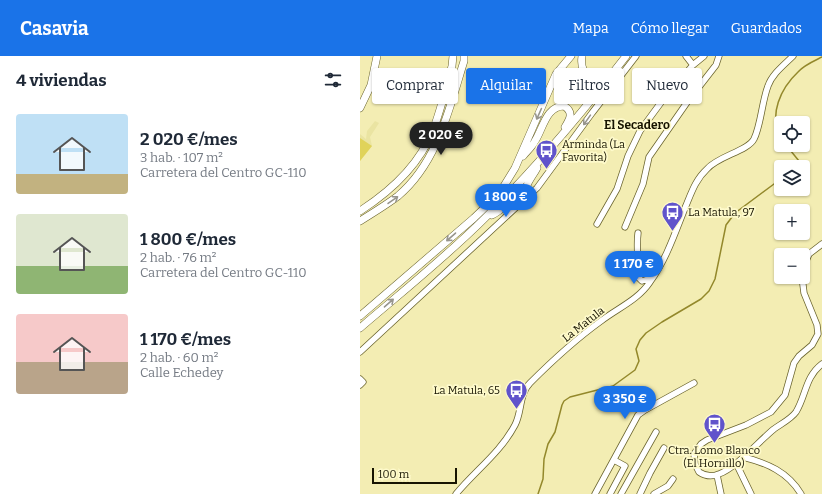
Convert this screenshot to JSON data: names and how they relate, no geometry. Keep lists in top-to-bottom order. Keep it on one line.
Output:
{"streets":{"street":["La Matula"]},"districts":["El Secadero"],"places":{"bus stop":["Arminda (La Favorita)","La Matula, 97","La Matula, 65","Ctra. Lomo Blanco (El Hornillo)"]},"scale_bar":"100 m","page":{"header":"Casavia","nav":["Mapa","Cómo llegar","Guardados"],"heading":"4 viviendas","chip":["Comprar","Alquilar","Filtros","Nuevo"],"list":[{"name":"2 020 €/mes","note":"3 hab. · 107 m² · Carretera del Centro GC-110"},{"name":"1 800 €/mes","note":"2 hab. · 76 m² · Carretera del Centro GC-110"},{"name":"1 170 €/mes","note":"2 hab. · 60 m² · Calle Echedey"}],"map_buttons":["+","−"],"price":["2 020 €","1 800 €","1 170 €","3 350 €"],"scale":"100 m"}}
